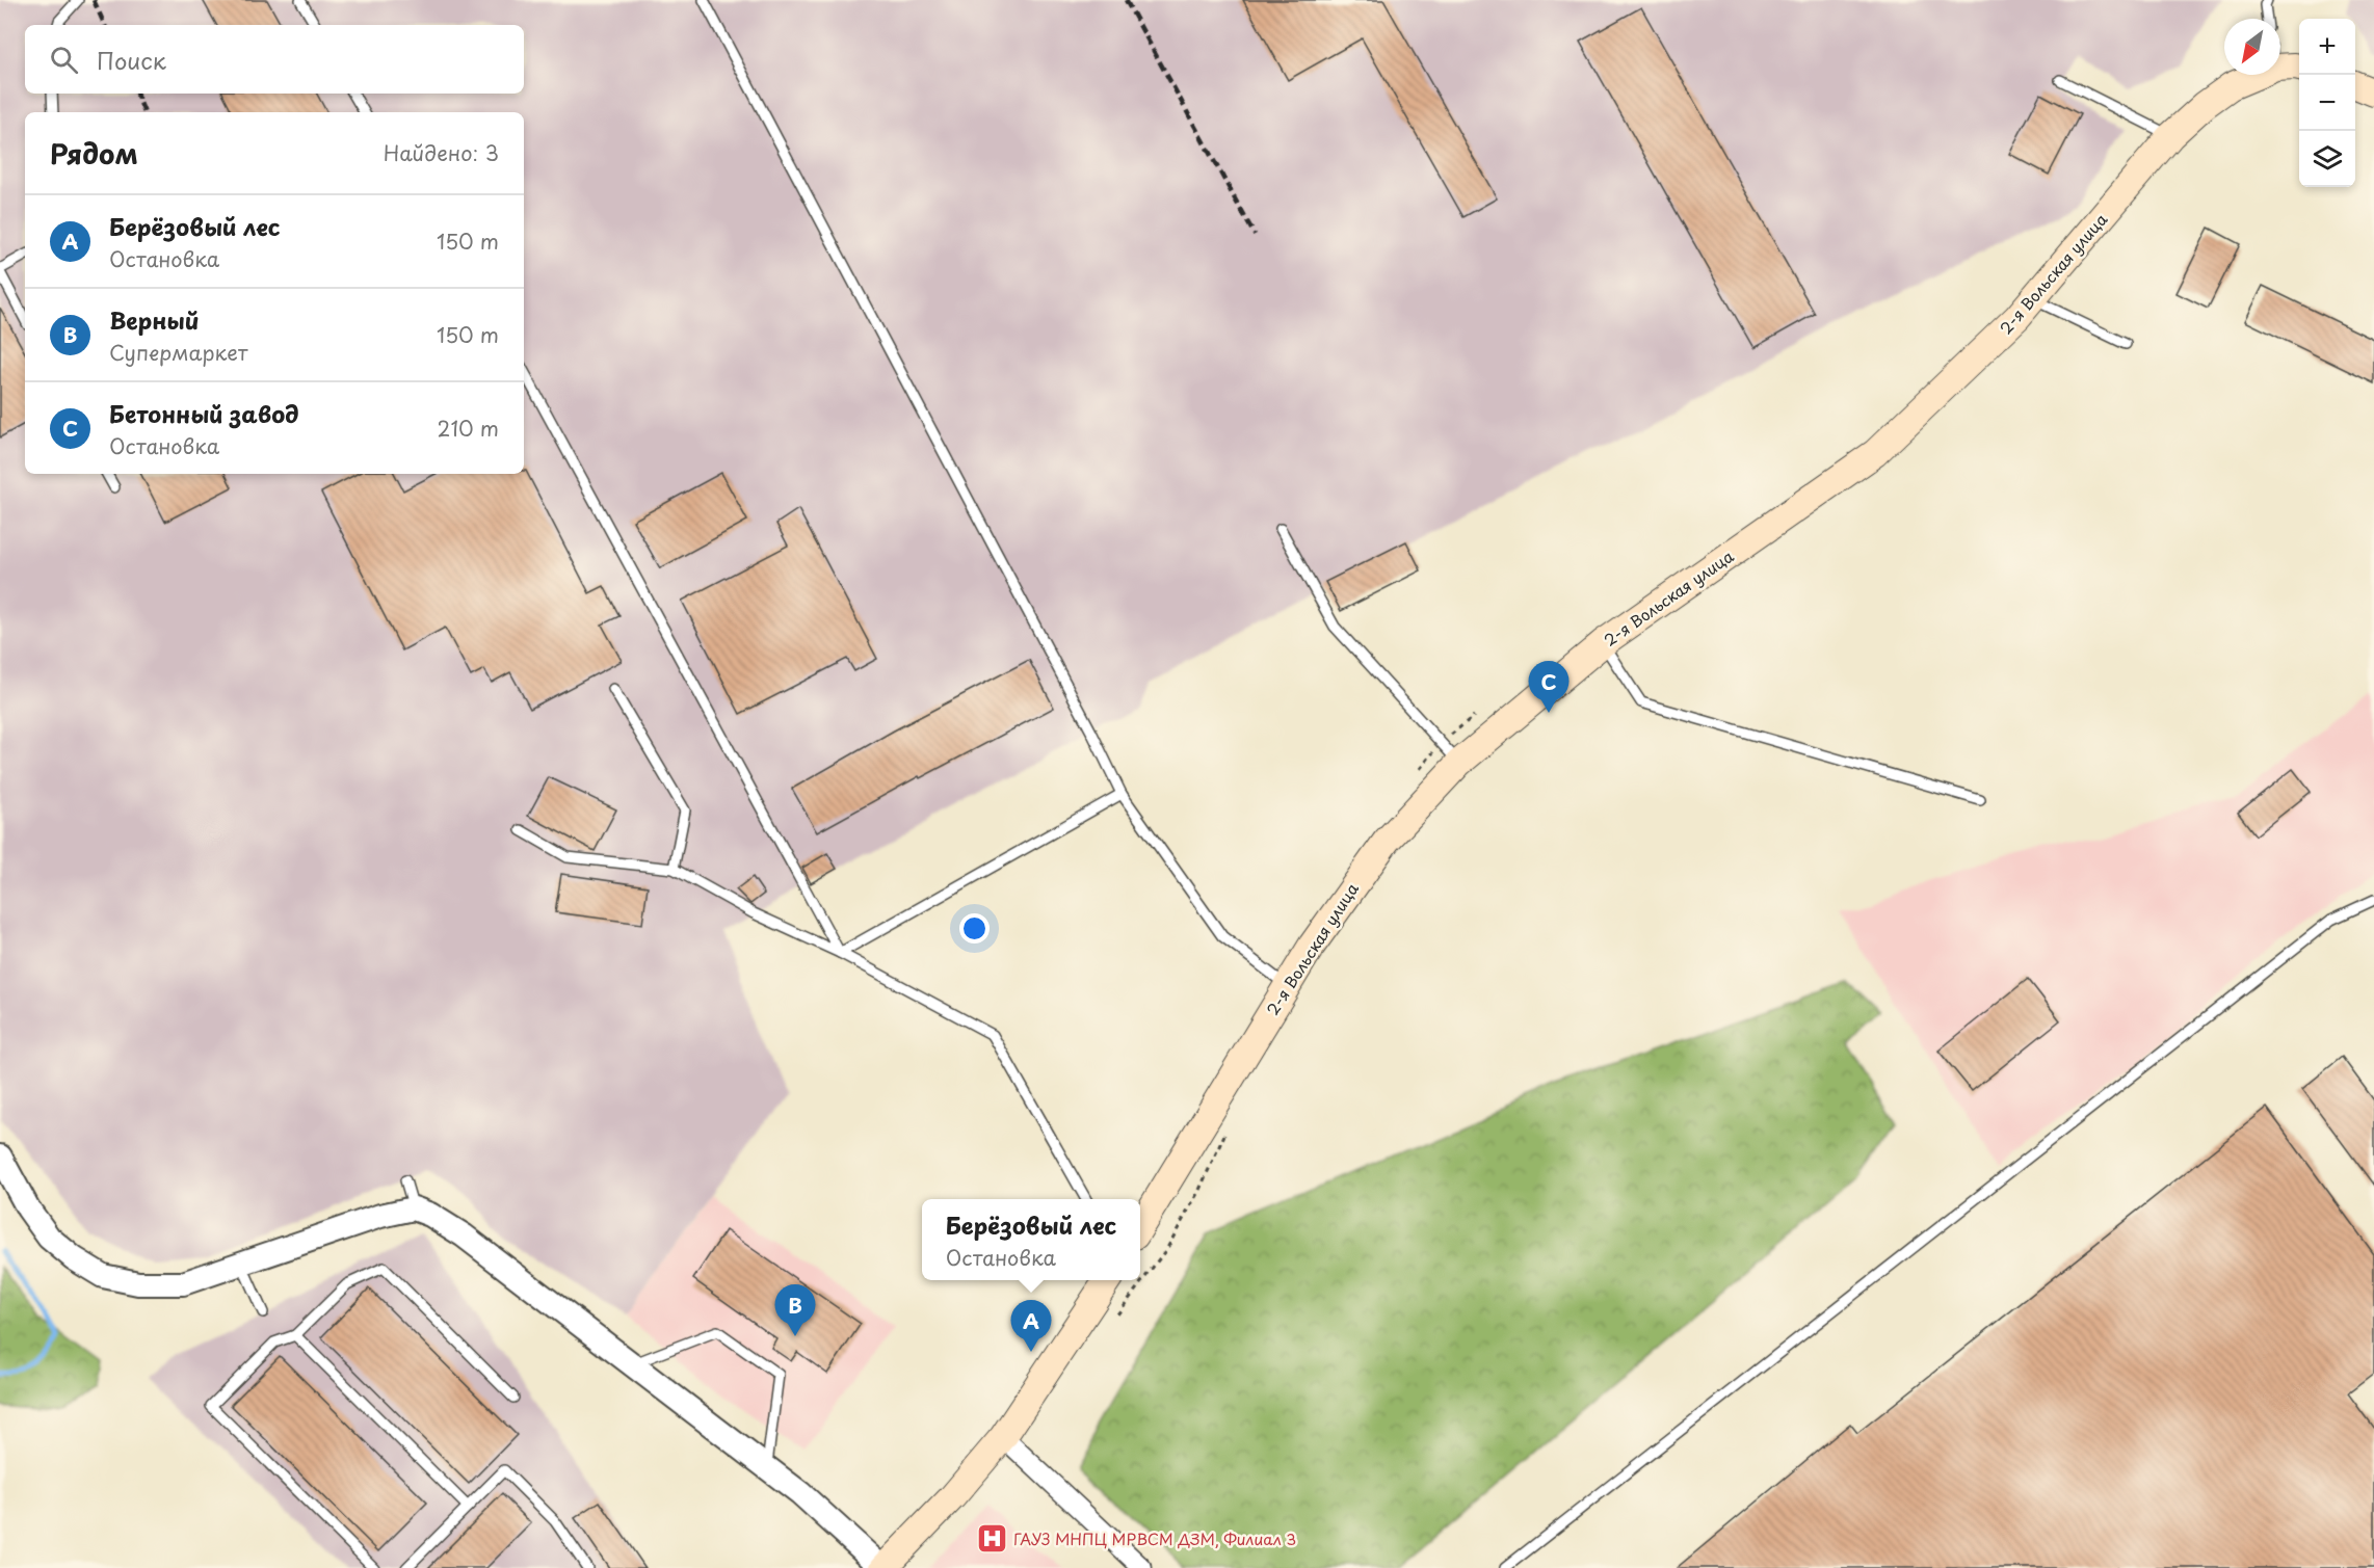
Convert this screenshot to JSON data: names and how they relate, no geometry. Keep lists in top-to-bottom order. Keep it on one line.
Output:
{"streets":{"main road":["2-я Вольская улица"]},"places":{"hospital":["ГАУЗ МНПЦ МРВСМ ДЗМ, Филиал 3"]},"north":"bottom left","page":{"map_buttons":["+","−"],"search":"Поиск","heading":["Рядом","Найдено: 3"],"list":[{"mark":"A","name":"Берёзовый лес","note":"Остановка","value":"150 m"},{"mark":"B","name":"Верный","note":"Супермаркет","value":"150 m"},{"mark":"C","name":"Бетонный завод","note":"Остановка","value":"210 m"}],"pins":["C","B","A"],"popup":["Берёзовый лес","Остановка"]}}
